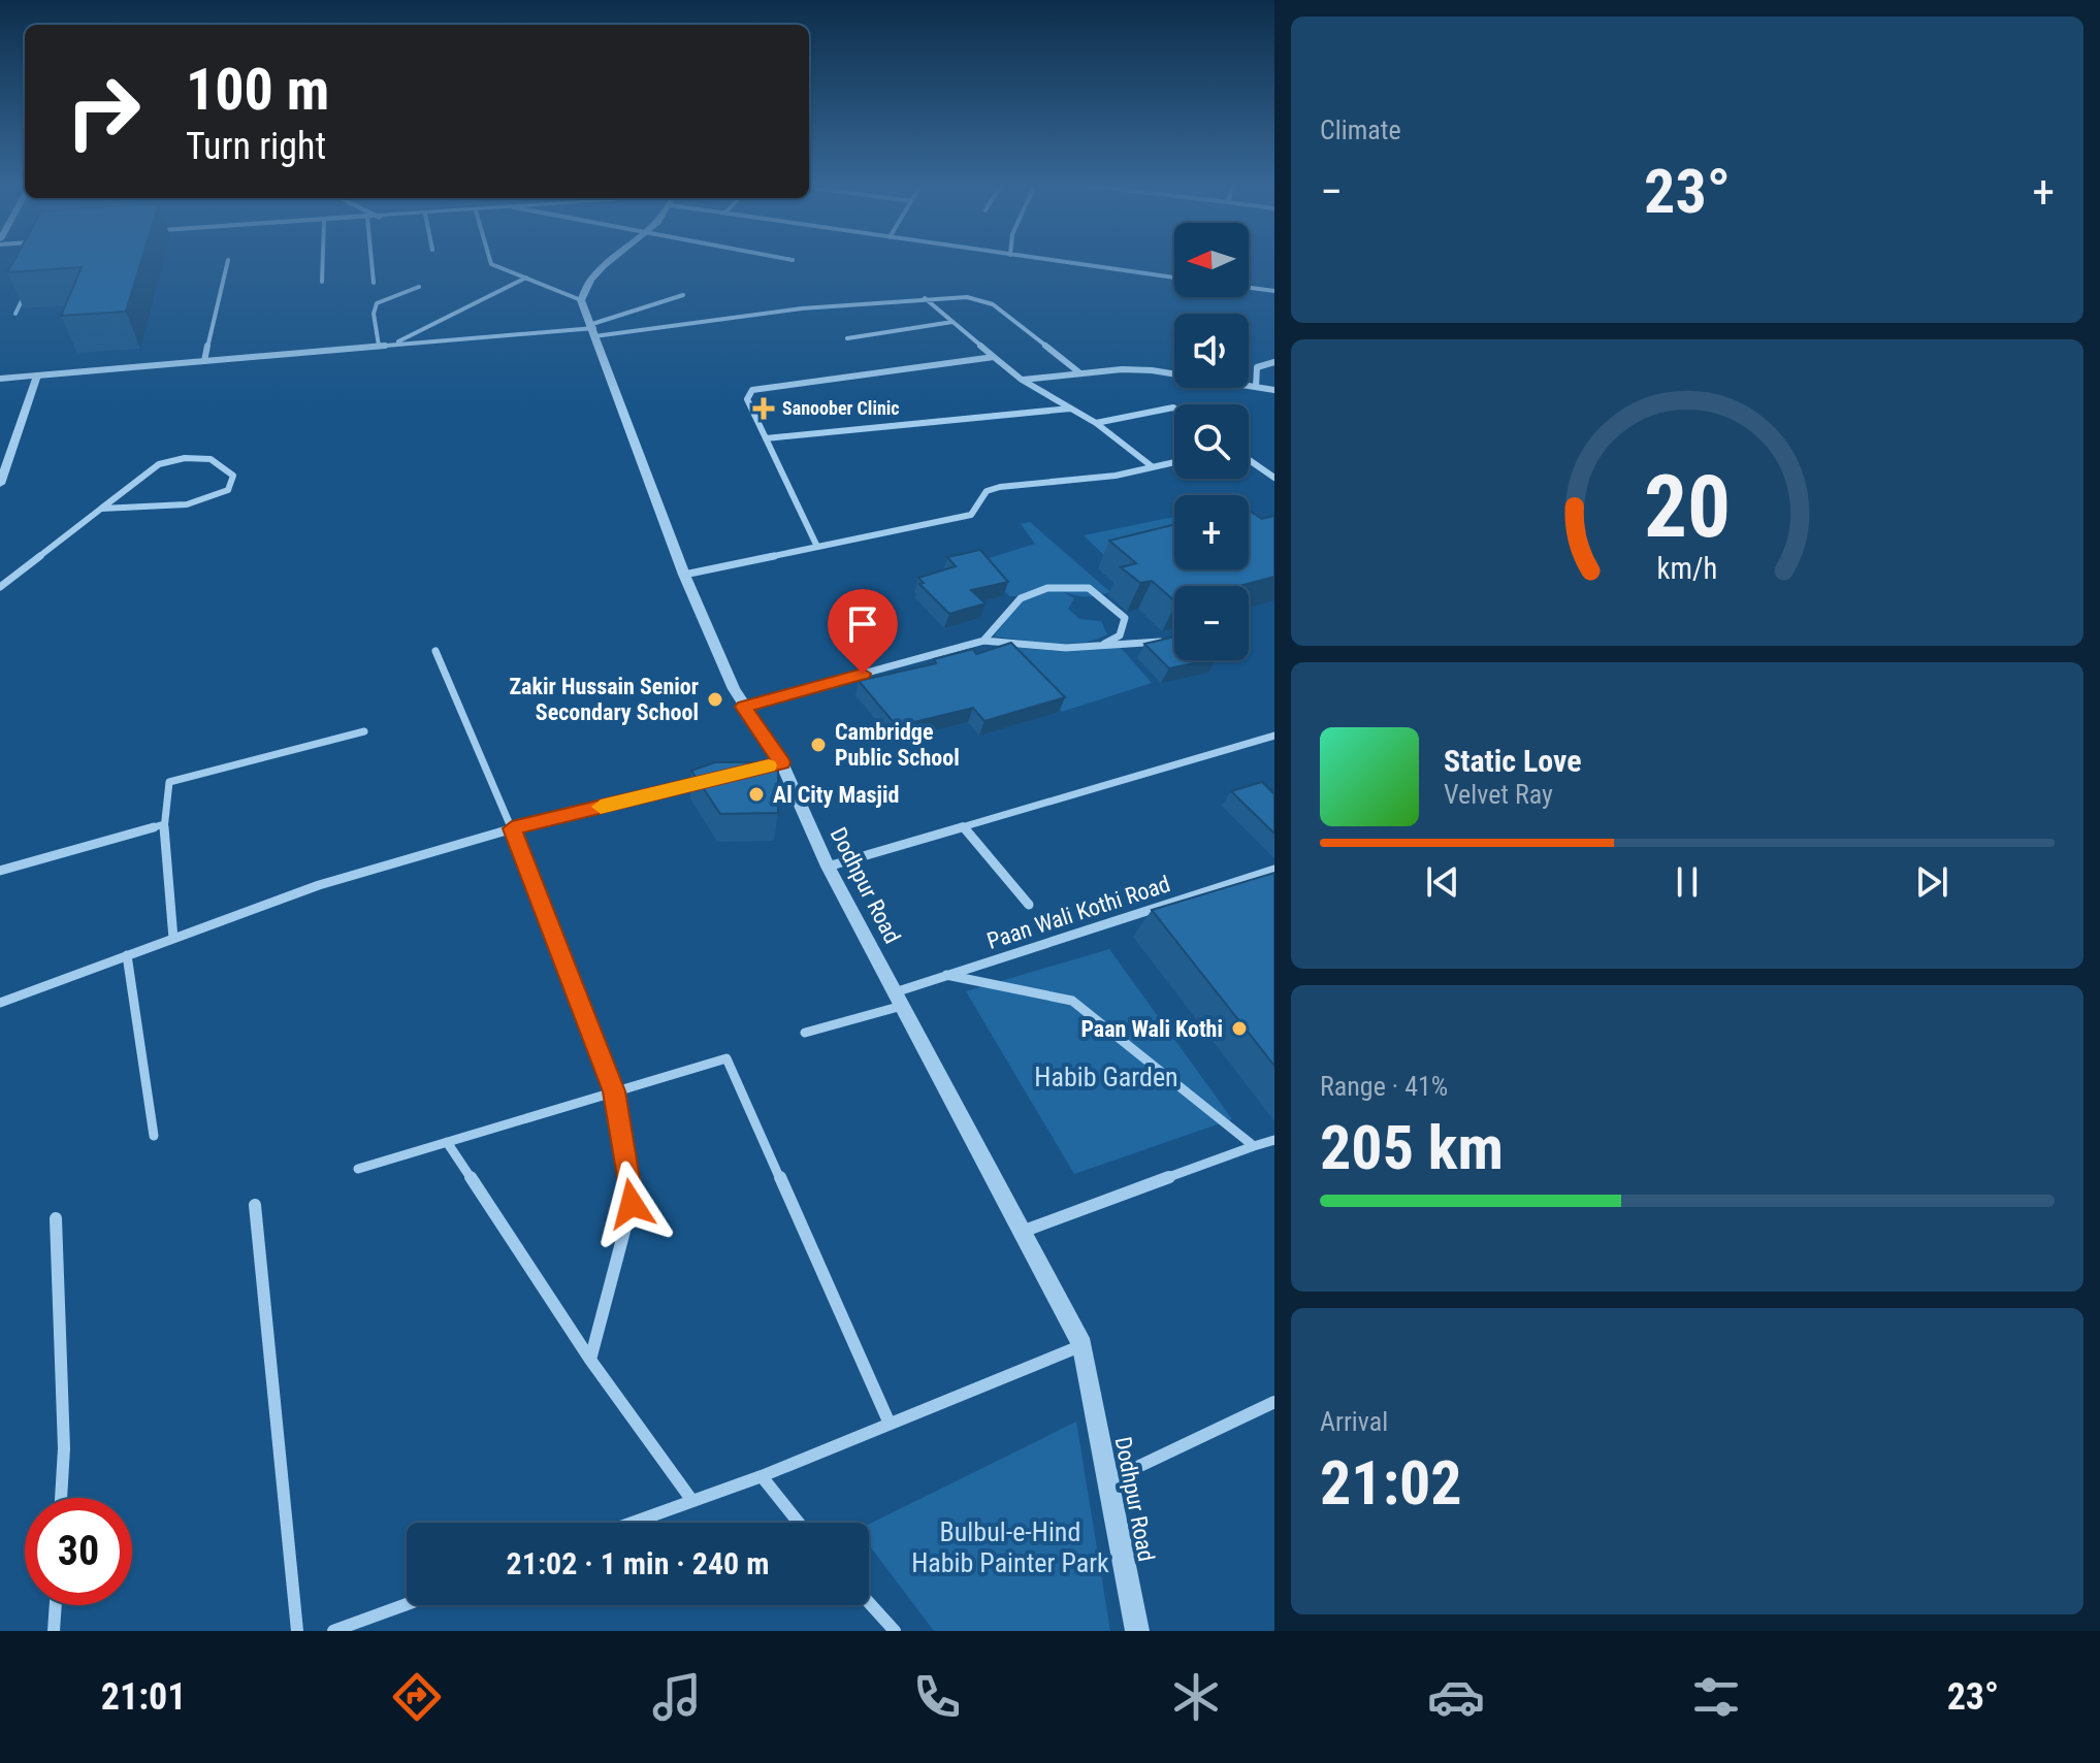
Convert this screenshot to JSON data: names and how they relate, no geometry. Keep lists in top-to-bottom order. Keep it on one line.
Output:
{"streets":{"street":["Dodhpur Road","Paan Wali Kothi Road"]},"crossings":[["Dodhpur Road","Paan Wali Kothi Road"]],"parks":["Habib Garden","Bulbul-e-Hind Habib Painter Park"],"places":{"health":["Sanoober Clinic"],"other":["Zakir Hussain Senior Secondary School","Cambridge Public School","Al City Masjid","Paan Wali Kothi"]},"north":"left","page":{"tile":["Climate",["Range · 41%","205 km"],["Arrival","21:02"]],"turn":["100 m","Turn right"],"heat":["−","23°","+"],"map_buttons":["+","−"],"song":["Static Love","Velvet Ray"],"limit":"30","trip":"21:02 · 1 min · 240 m","tabs":["21:01","23°"],"gauge":["20","km/h"]}}
